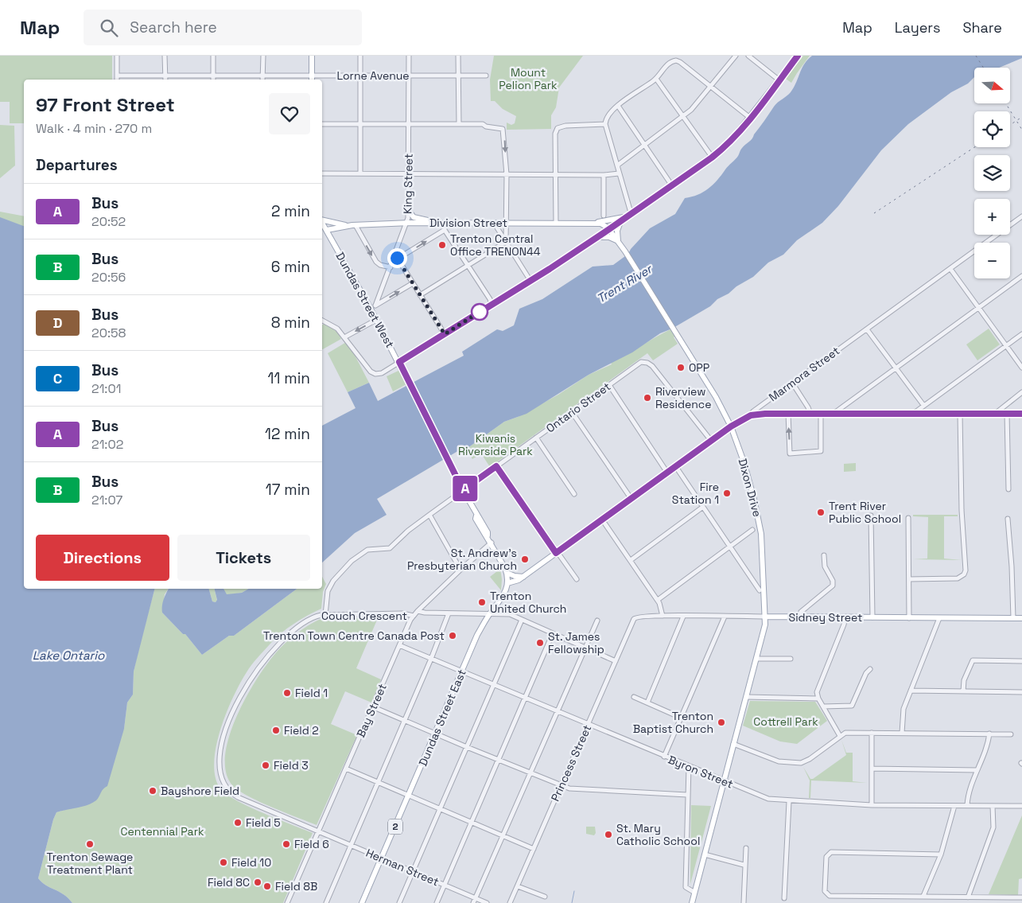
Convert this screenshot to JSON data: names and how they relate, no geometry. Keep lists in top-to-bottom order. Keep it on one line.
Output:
{"streets":{"main road":["Division Street","Dundas Street West","Marmora Street","Dixon Drive","Sidney Street","Dundas Street East","2"],"street":["Lorne Avenue","King Street","Ontario Street","Couch Crescent","Bay Street","Princess Street","Byron Street","Herman Street"]},"crossings":[["Lorne Avenue","King Street"],["King Street","Division Street"],["King Street","Dundas Street West"],["Division Street","Dundas Street West"],["Division Street","Dixon Drive"],["Dundas Street West","Dundas Street East"],["Marmora Street","Ontario Street"],["Marmora Street","Dixon Drive"],["Marmora Street","Dundas Street East"],["Ontario Street","Couch Crescent"],["Ontario Street","Dundas Street East"],["Dixon Drive","Sidney Street"],["Dixon Drive","Byron Street"],["Couch Crescent","Bay Street"],["Couch Crescent","Herman Street"],["Sidney Street","Princess Street"],["Bay Street","Dundas Street East"],["Bay Street","Byron Street"],["Bay Street","Herman Street"],["Dundas Street East","Byron Street"],["Dundas Street East","Herman Street"],["Princess Street","Byron Street"]],"water":["Trent River","Lake Ontario"],"parks":["Mount Pelion Park","Kiwanis Riverside Park","Cottrell Park","Centennial Park"],"places":["Trenton Central Office TRENON44","OPP","Riverview Residence","Fire Station 1","Trent River Public School","St. Andrew's Presbyterian Church","Trenton United Church","Trenton Town Centre Canada Post","St. James Fellowship","Field 1","Trenton Baptist Church","Field 2","Field 3","Bayshore Field","Field 5","St. Mary Catholic School","Trenton Sewage Treatment Plant","Field 6","Field 10","Field 8C","Field 8B"],"lines":["bus line A"],"north":"right","page":{"header":"Map","search":"Search here","nav":["Map","Layers","Share"],"on_map":"A","map_buttons":["+","−"],"heading":[["97 Front Street","Walk · 4 min · 270 m"],"Departures"],"list":[{"mark":"A","name":"Bus","note":"20:52","value":"2 min"},{"mark":"B","name":"Bus","note":"20:56","value":"6 min"},{"mark":"D","name":"Bus","note":"20:58","value":"8 min"},{"mark":"C","name":"Bus","note":"21:01","value":"11 min"},{"mark":"A","name":"Bus","note":"21:02","value":"12 min"},{"mark":"B","name":"Bus","note":"21:07","value":"17 min"}],"buttons":["Directions","Tickets"]}}
